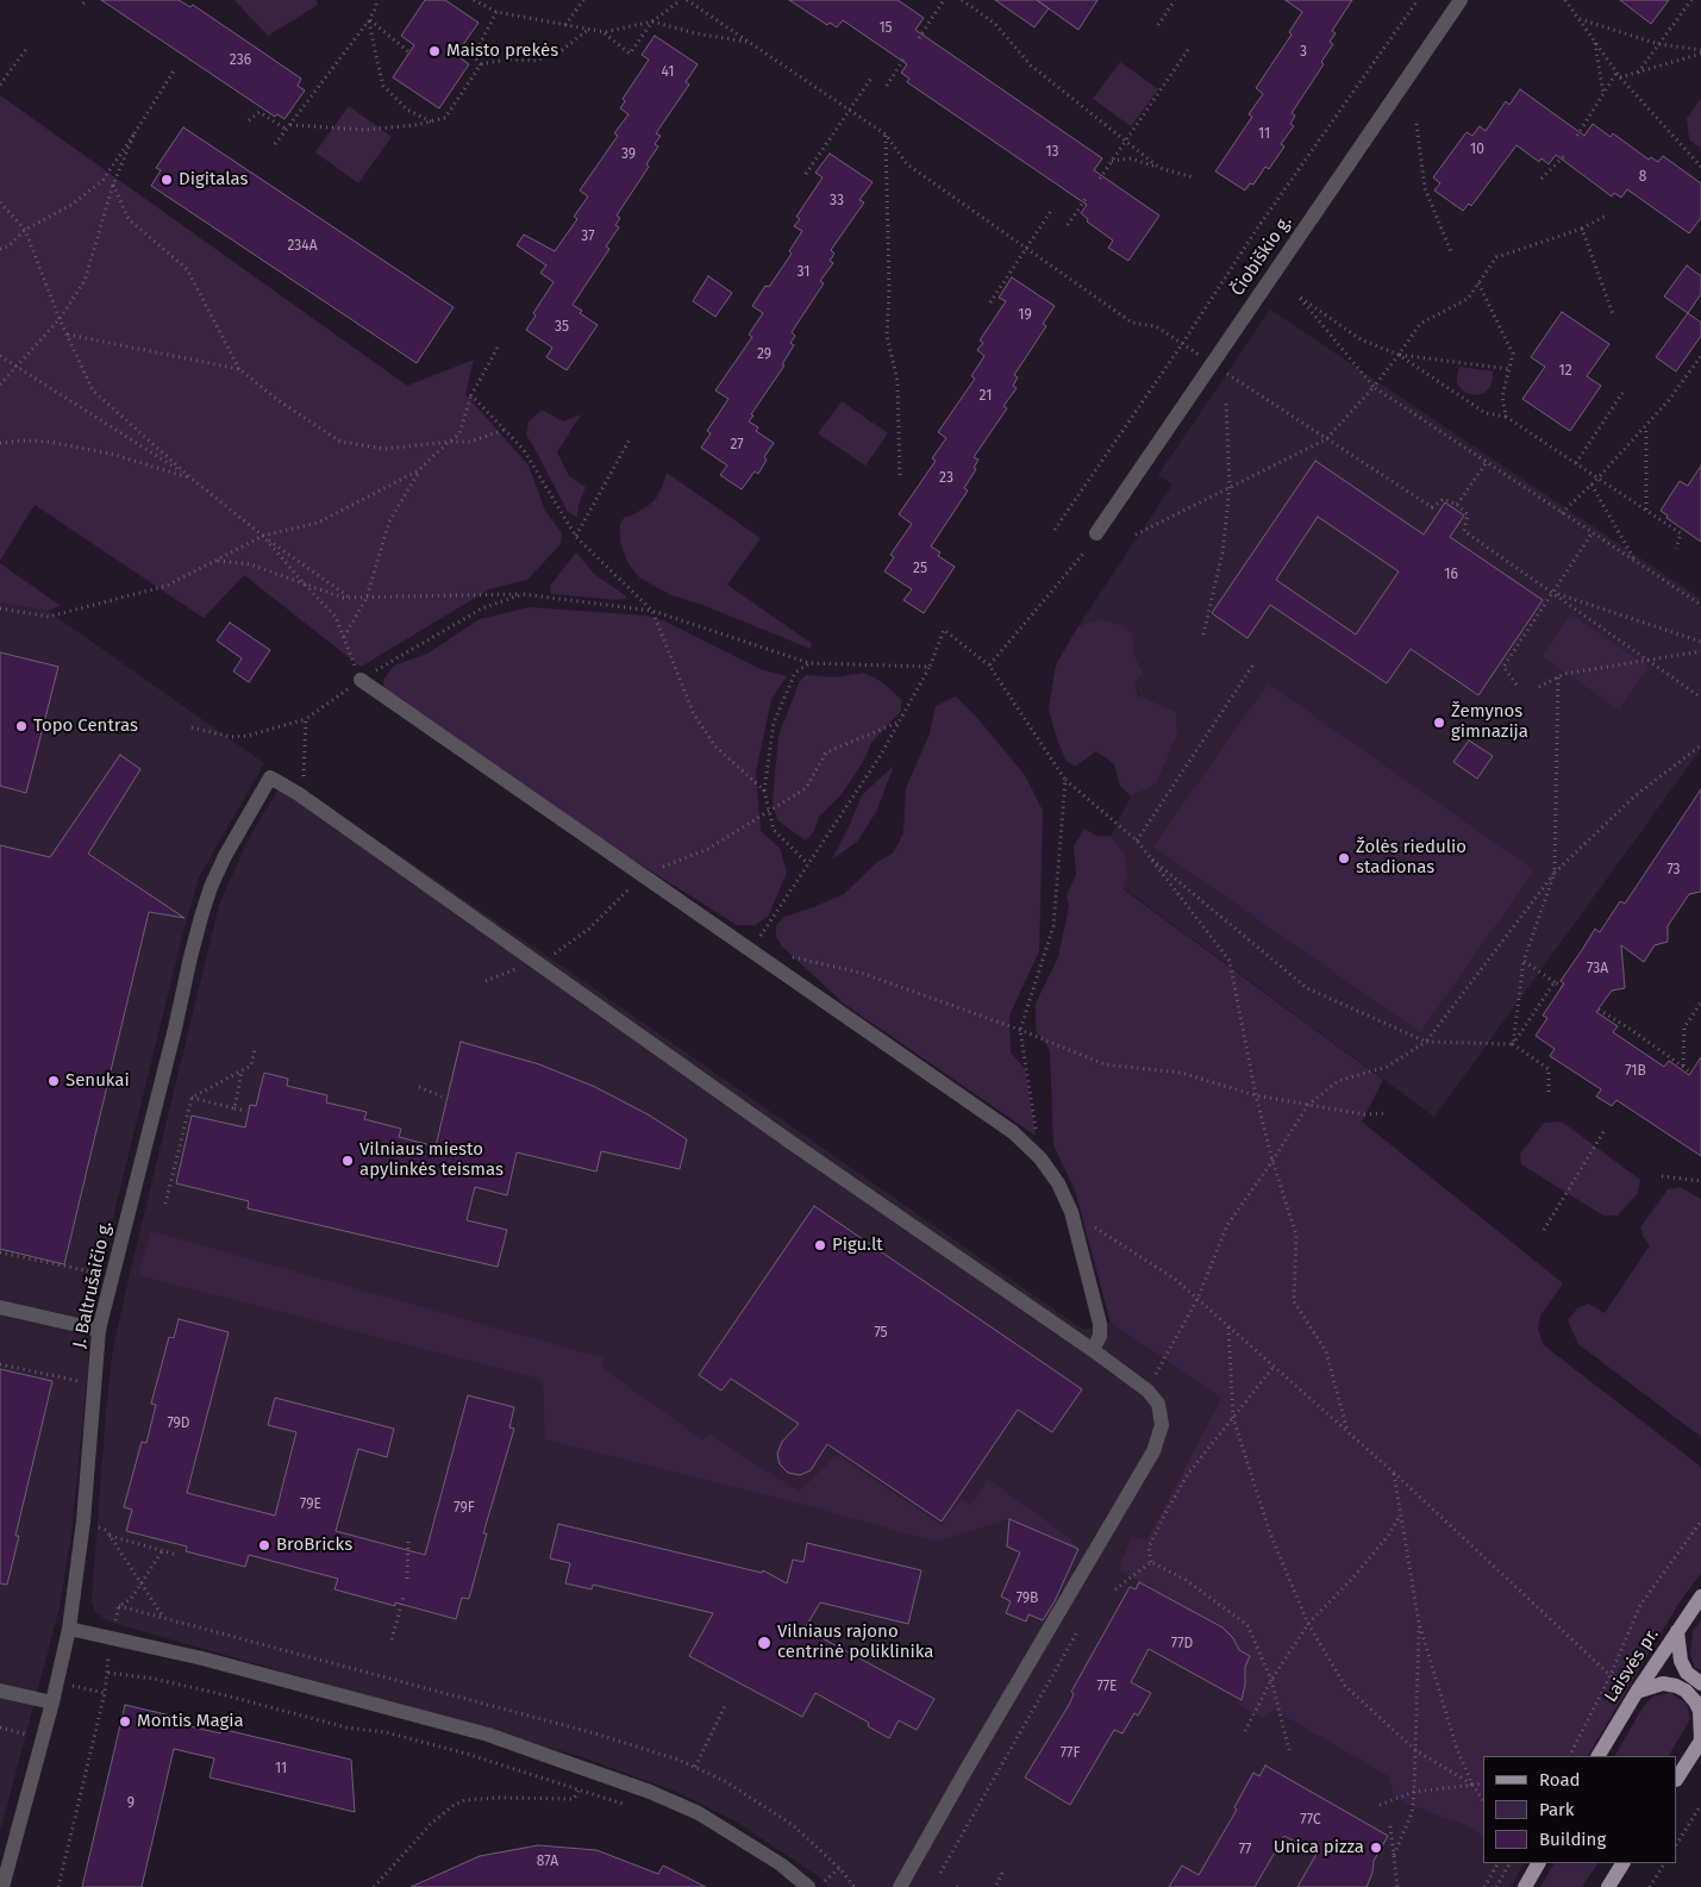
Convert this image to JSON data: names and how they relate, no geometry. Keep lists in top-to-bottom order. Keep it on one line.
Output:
{"streets":{"main road":["Laisvės pr."],"street":["Čiobiškio g.","J. Baltrušaičio g."]},"places":["Maisto prekės","Digitalas","Žemynos gimnazija","Topo Centras","Žolės riedulio stadionas","Senukai","Vilniaus miesto apylinkės teismas","Pigu.lt","BroBricks","Vilniaus rajono centrinė poliklinika","Montis Magia","Unica pizza"],"house_numbers":["15","3","236","41","11","10","13","39","8","33","37","234A","31","19","35","29","12","21","27","23","25","16","73","73A","71B","75","79D","79E","79F","79B","77D","77E","77F","11","9","77C","77","87A"],"legend":["Road","Park","Building"]}
